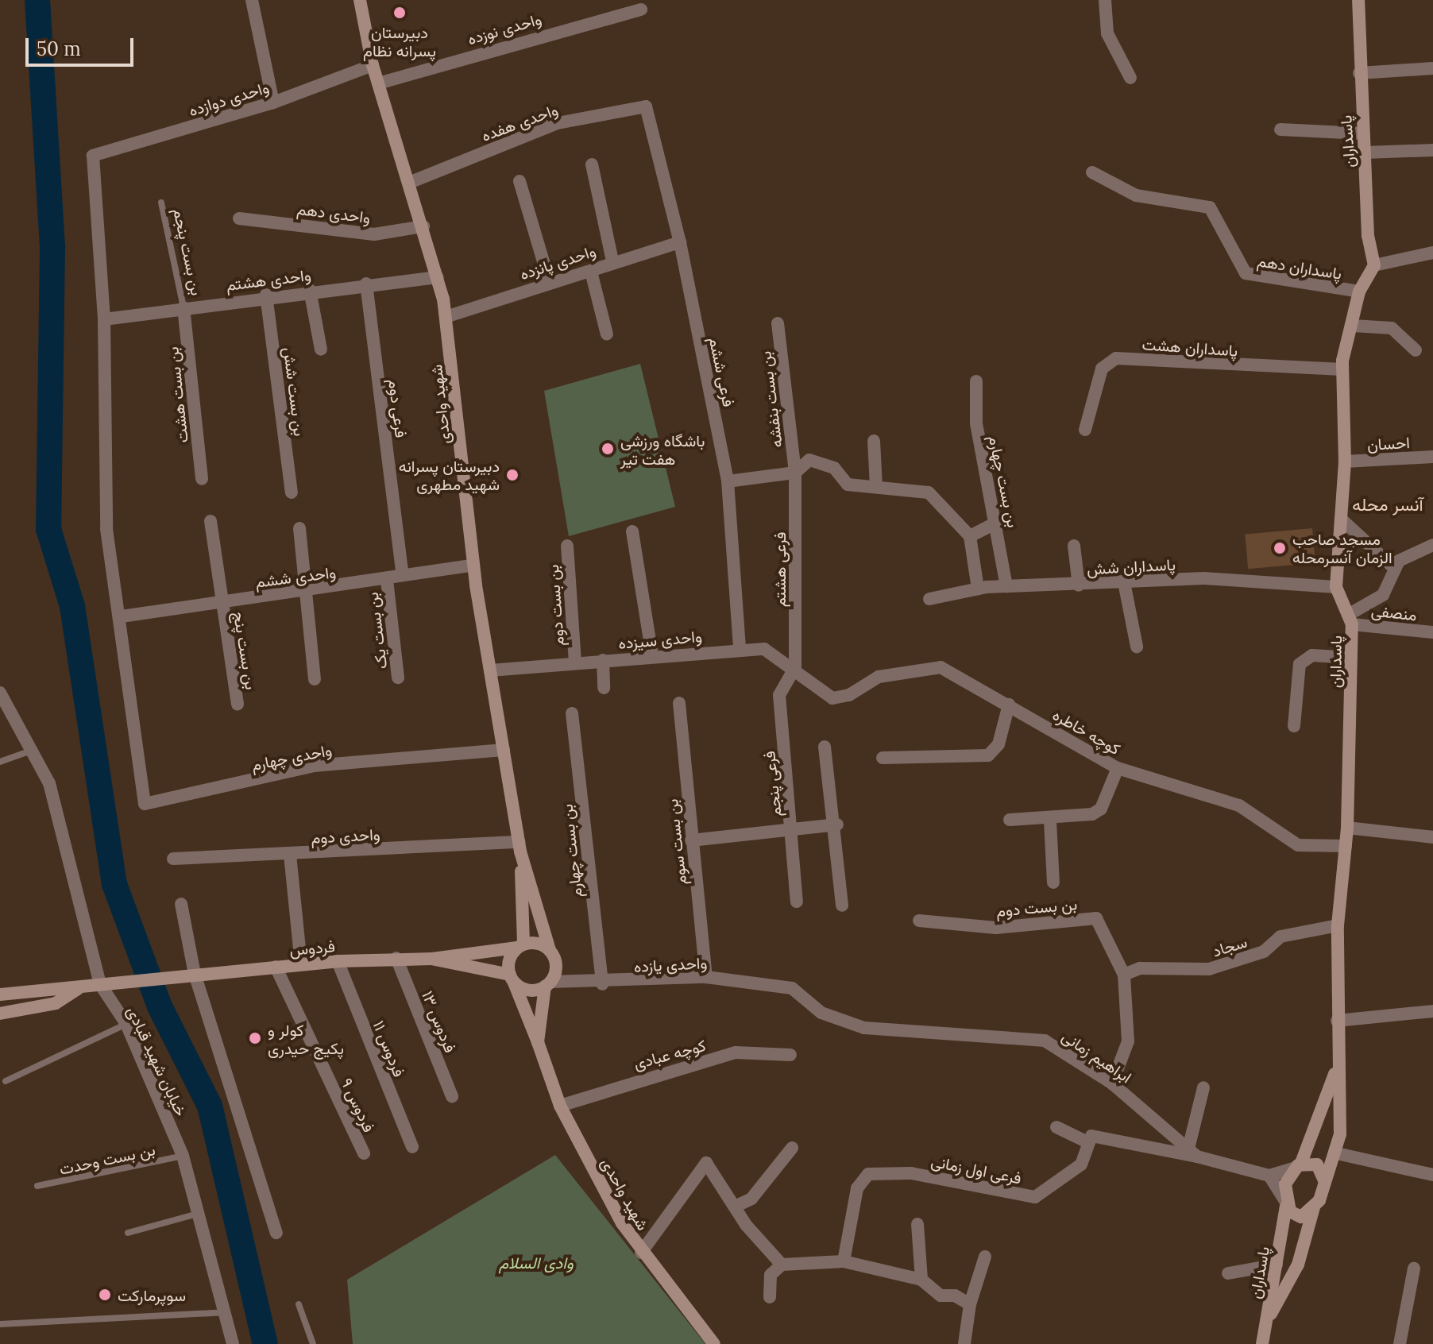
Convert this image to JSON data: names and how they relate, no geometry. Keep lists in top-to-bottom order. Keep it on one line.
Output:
{"streets":{"street":["واحدی نوزده","واحدی دوازده","واحدی هفده","پاسداران","واحدی دهم","واحدی پانزده","پاسداران دهم","واحدی هشتم","پاسداران هشت","فرعی ششم","بن بست شش","بن بست هشت","بن بست بنفشه","شهید واحدی","فرعی دوم","احسان","بن بست چهارم","پاسداران شش","فرعی هشتم","واحدی ششم","بن بست دوم","منصفی","بن بست یک","واحدی سیزده","بن بست پنج","كوچه خاطره","واحدی چهارم","فرعی پنجم","واحدی دوم","بن بست سوم","سجاد","فردوس","واحدی یازده","فردوس ۱۳","فردوس ۱۱","کوچه عبادی","ابراهیم زمانی","خیابان شهید قبادی","فردوس ۹","فرعی اول زمانی"],"lane":["بن بست پنجم","بن بست وحدت"]},"crossings":[["واحدی نوزده","شهید واحدی"],["واحدی دوازده","واحدی هشتم"],["واحدی دوازده","شهید واحدی"],["واحدی هفده","فرعی ششم"],["واحدی هفده","شهید واحدی"],["پاسداران","پاسداران دهم"],["پاسداران","پاسداران هشت"],["پاسداران","احسان"],["پاسداران","پاسداران شش"],["پاسداران","منصفی"],["پاسداران","كوچه خاطره"],["پاسداران","سجاد"],["واحدی دهم","شهید واحدی"],["بن بست پنجم","واحدی هشتم"],["بن بست پنجم","بن بست هشت"],["واحدی پانزده","فرعی ششم"],["واحدی پانزده","شهید واحدی"],["واحدی هشتم","بن بست شش"],["واحدی هشتم","بن بست هشت"],["واحدی هشتم","شهید واحدی"],["واحدی هشتم","فرعی دوم"],["فرعی ششم","واحدی سیزده"],["بن بست بنفشه","فرعی هشتم"],["شهید واحدی","واحدی ششم"],["شهید واحدی","واحدی سیزده"],["شهید واحدی","واحدی چهارم"],["شهید واحدی","واحدی دوم"],["شهید واحدی","واحدی یازده"],["شهید واحدی","کوچه عبادی"],["فرعی دوم","واحدی ششم"],["بن بست چهارم","پاسداران شش"],["بن بست چهارم","واحدی یازده"],["فرعی هشتم","واحدی سیزده"],["فرعی هشتم","فرعی پنجم"],["واحدی ششم","بن بست یک"],["واحدی ششم","بن بست پنج"],["واحدی ششم","واحدی چهارم"],["بن بست دوم","واحدی سیزده"],["بن بست دوم","سجاد"],["بن بست دوم","ابراهیم زمانی"],["واحدی سیزده","كوچه خاطره"],["واحدی سیزده","فرعی پنجم"],["بن بست سوم","واحدی یازده"],["فردوس","فردوس ۱۳"],["فردوس","فردوس ۱۱"],["فردوس","خیابان شهید قبادی"],["فردوس","فردوس ۹"],["واحدی یازده","ابراهیم زمانی"],["خیابان شهید قبادی","بن بست وحدت"]],"districts":["آنسر محله"],"parks":["وادی السلام"],"places":["دبیرستان پسرانه نظام","باشگاه ورزشی هفت تیر","دبیرستان پسرانه شهید مطهری","مسجد صاحب الزمان آنسرمحله","کولر و پکیج حیدری","سوپرمارکت"],"scale_bar":"50 m"}
